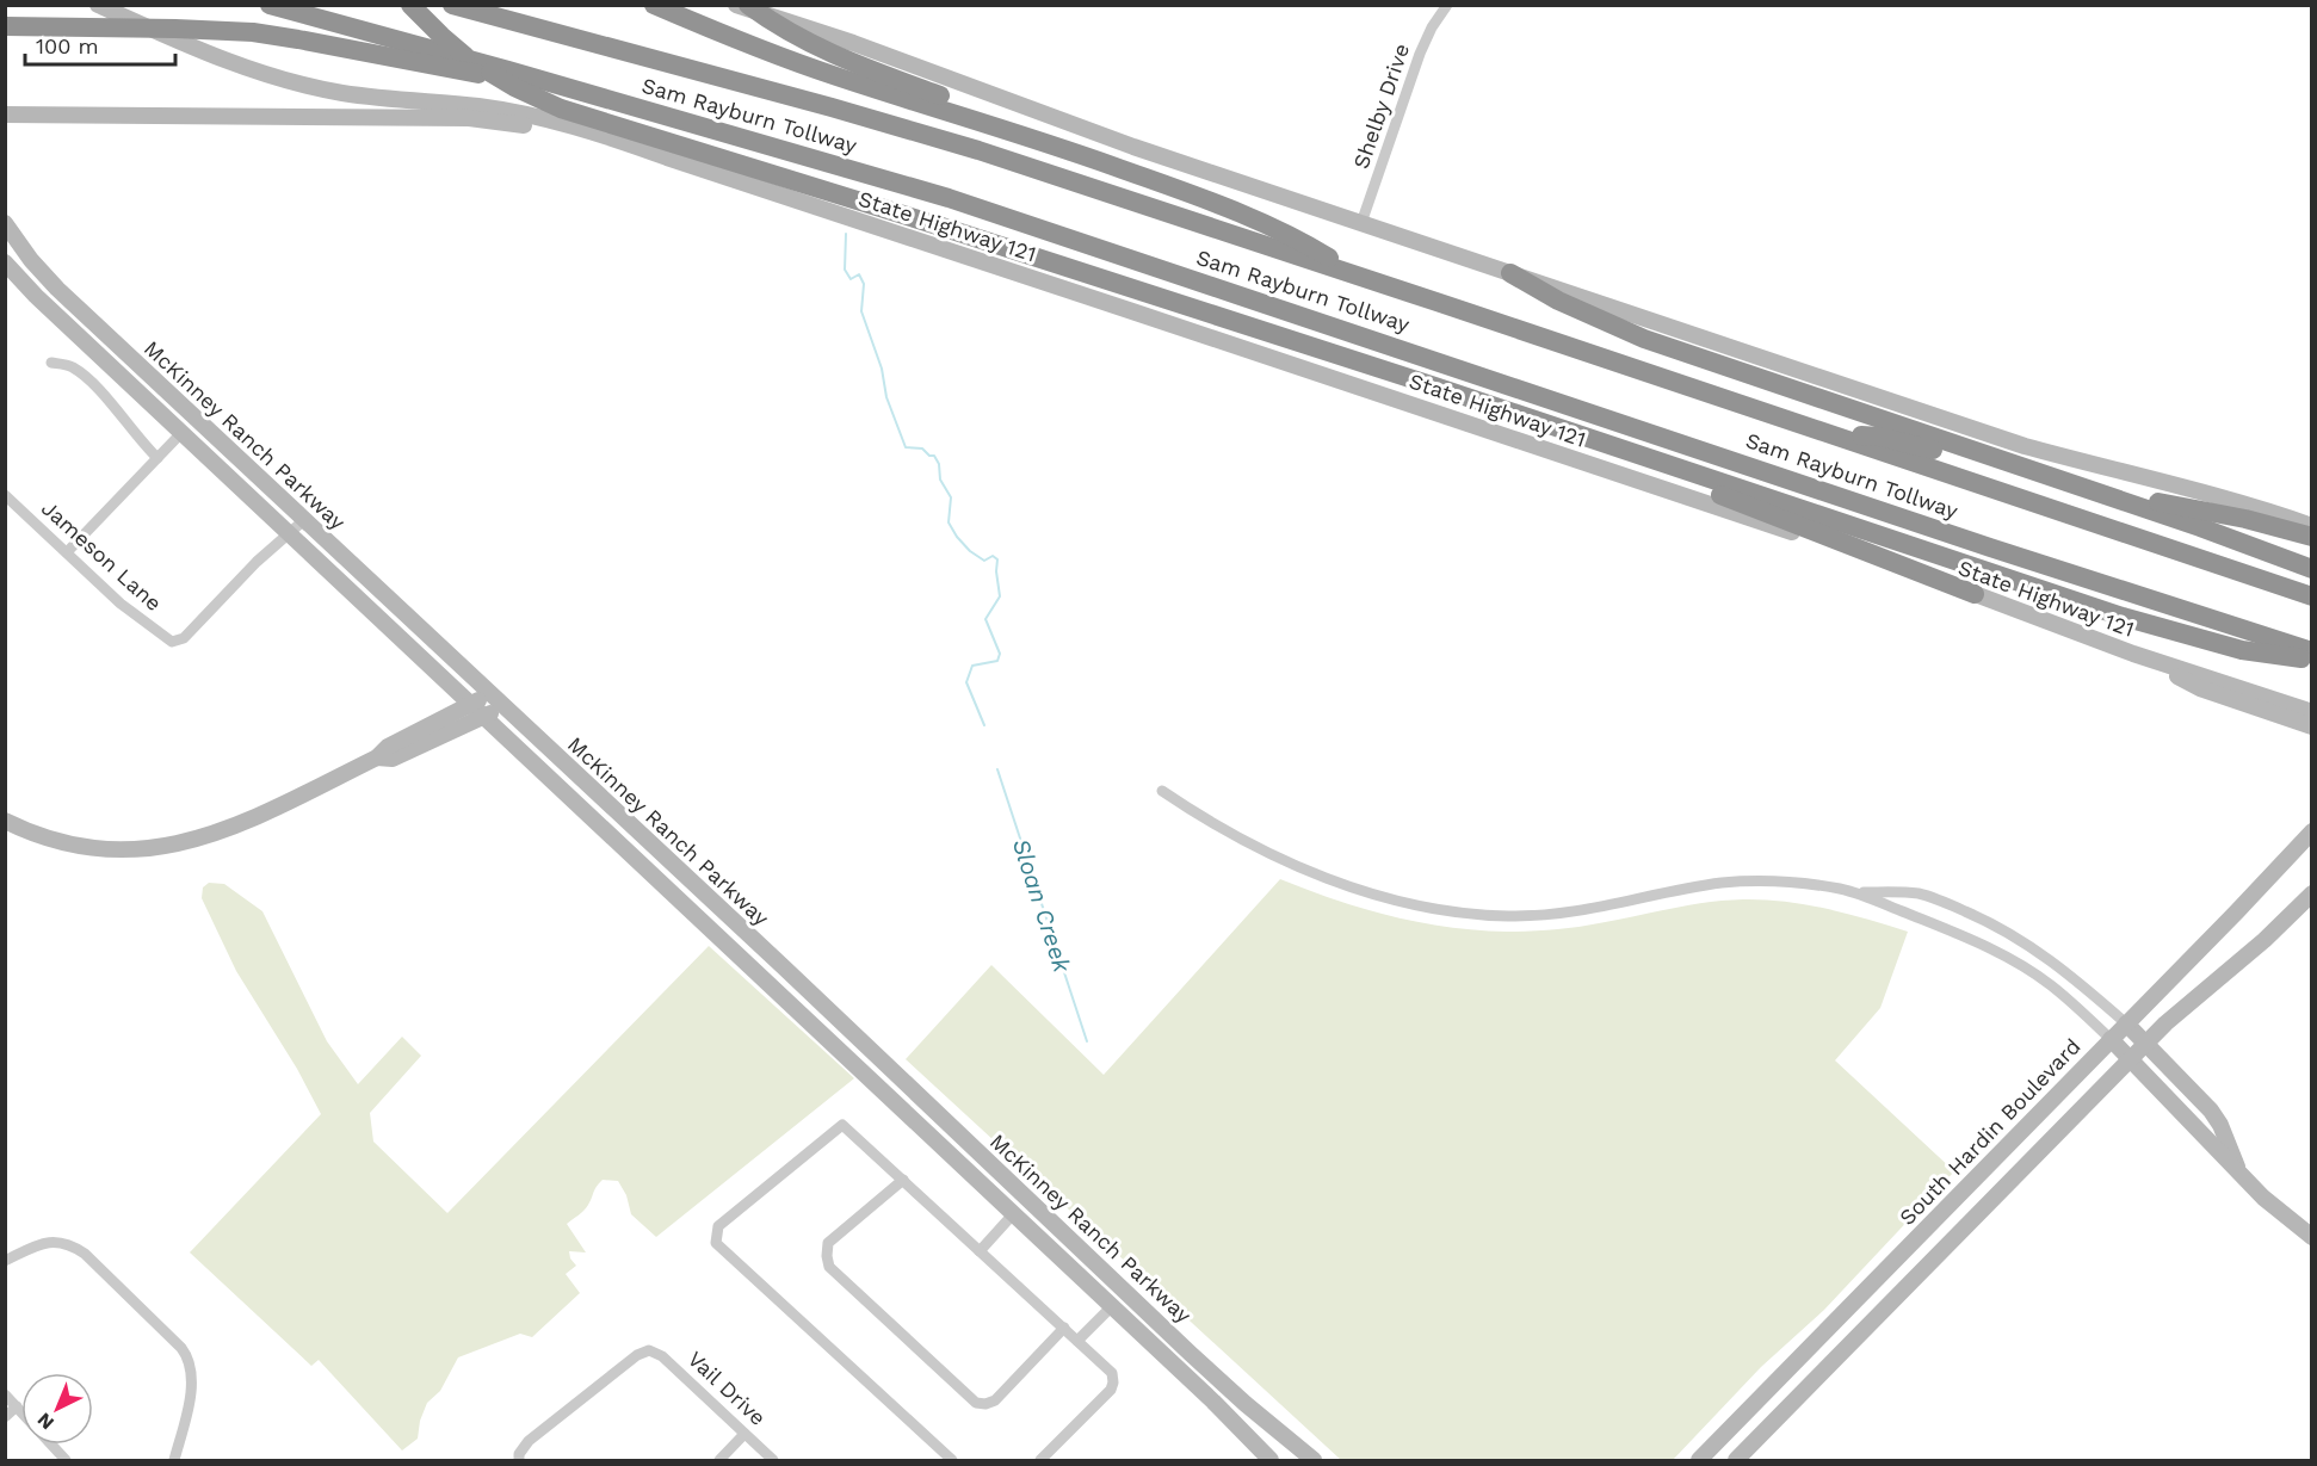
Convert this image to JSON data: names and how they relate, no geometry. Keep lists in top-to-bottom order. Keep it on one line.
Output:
{"streets":{"highway":["Sam Rayburn Tollway"],"main road":["State Highway 121","McKinney Ranch Parkway","South Hardin Boulevard"],"street":["Shelby Drive","Jameson Lane","Vail Drive"]},"crossings":[["McKinney Ranch Parkway","Jameson Lane"]],"water":["Sloan Creek"],"scale_bar":"100 m","north":"bottom left"}
